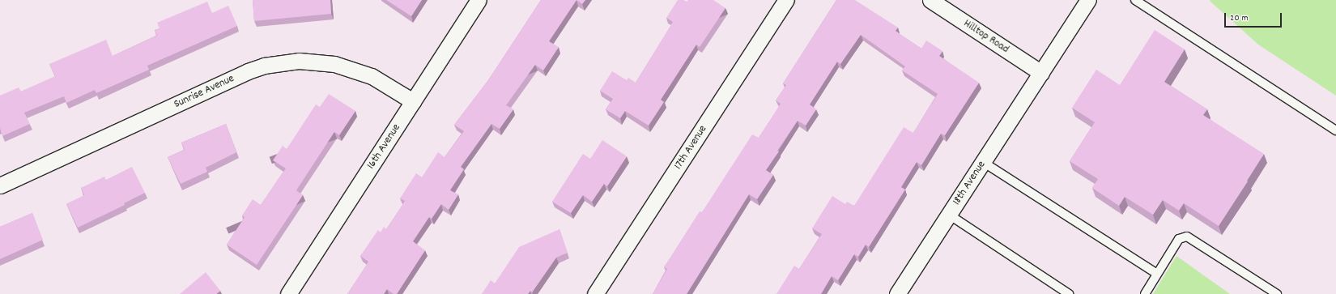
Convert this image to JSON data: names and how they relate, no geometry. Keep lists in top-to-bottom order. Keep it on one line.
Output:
{"streets":{"street":["Hilltop Road","Sunrise Avenue","16th Avenue","17th Avenue","18th Avenue"]},"crossings":[["Hilltop Road","18th Avenue"],["Sunrise Avenue","16th Avenue"]],"scale_bar":"20 m"}
